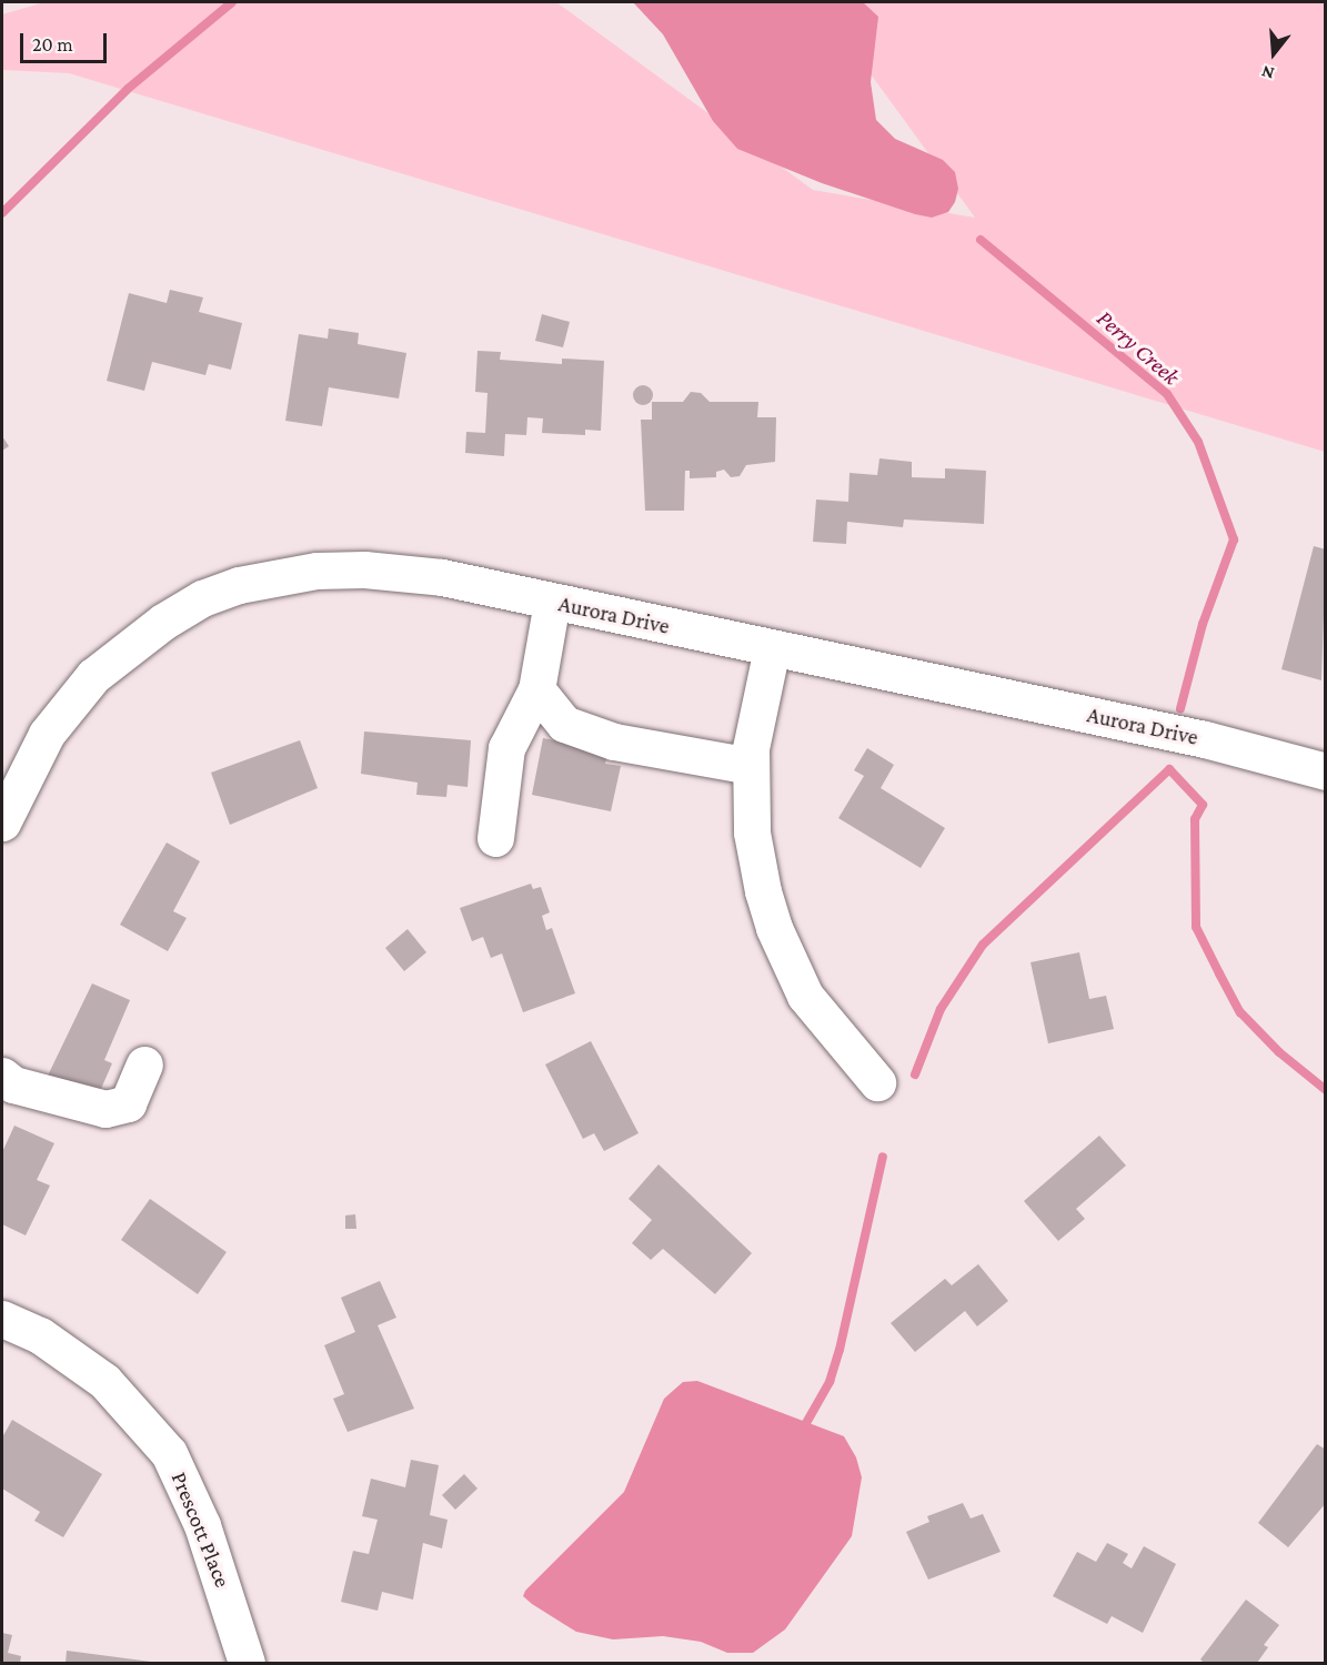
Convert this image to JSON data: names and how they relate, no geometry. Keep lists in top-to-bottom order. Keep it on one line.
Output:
{"streets":{"street":["Aurora Drive","Prescott Place"]},"water":["Perry Creek"],"scale_bar":"20 m","north":"bottom"}
